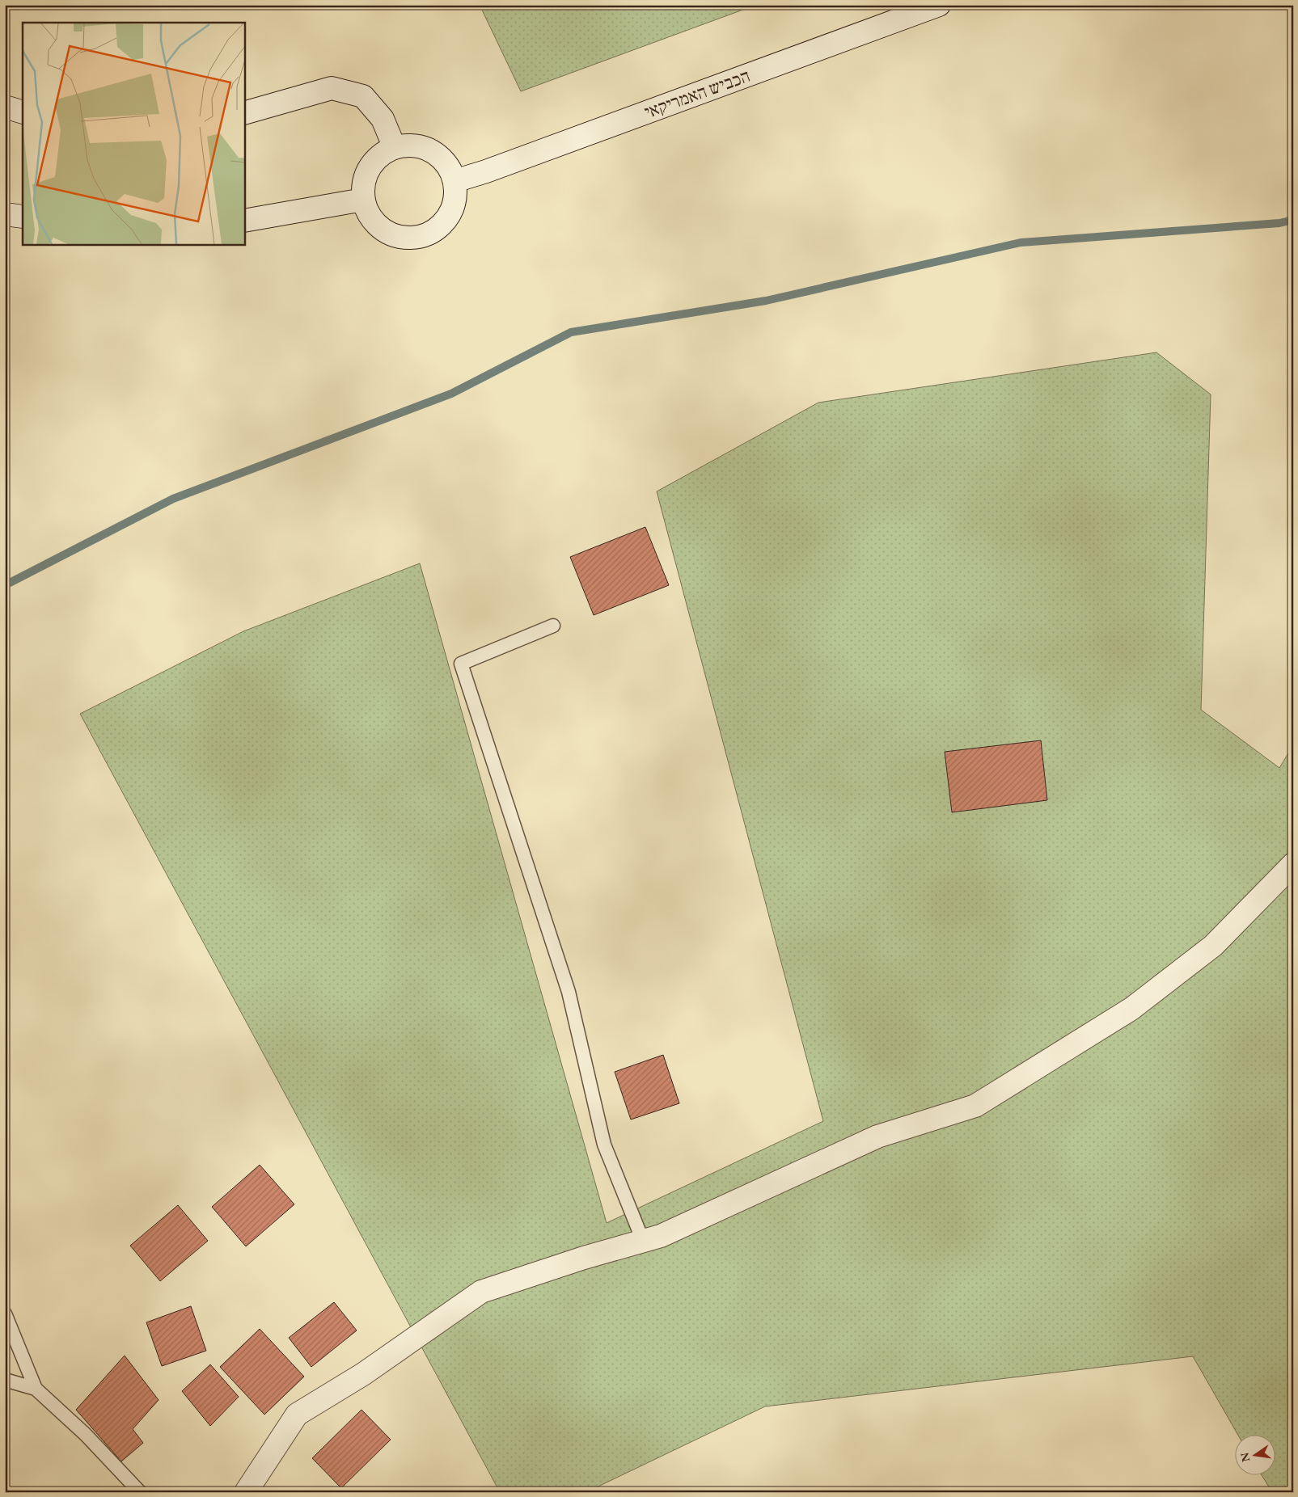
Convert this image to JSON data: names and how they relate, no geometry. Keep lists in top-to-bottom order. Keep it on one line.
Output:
{"streets":{"street":["הכביש האמריקאי"]},"north":"left"}
